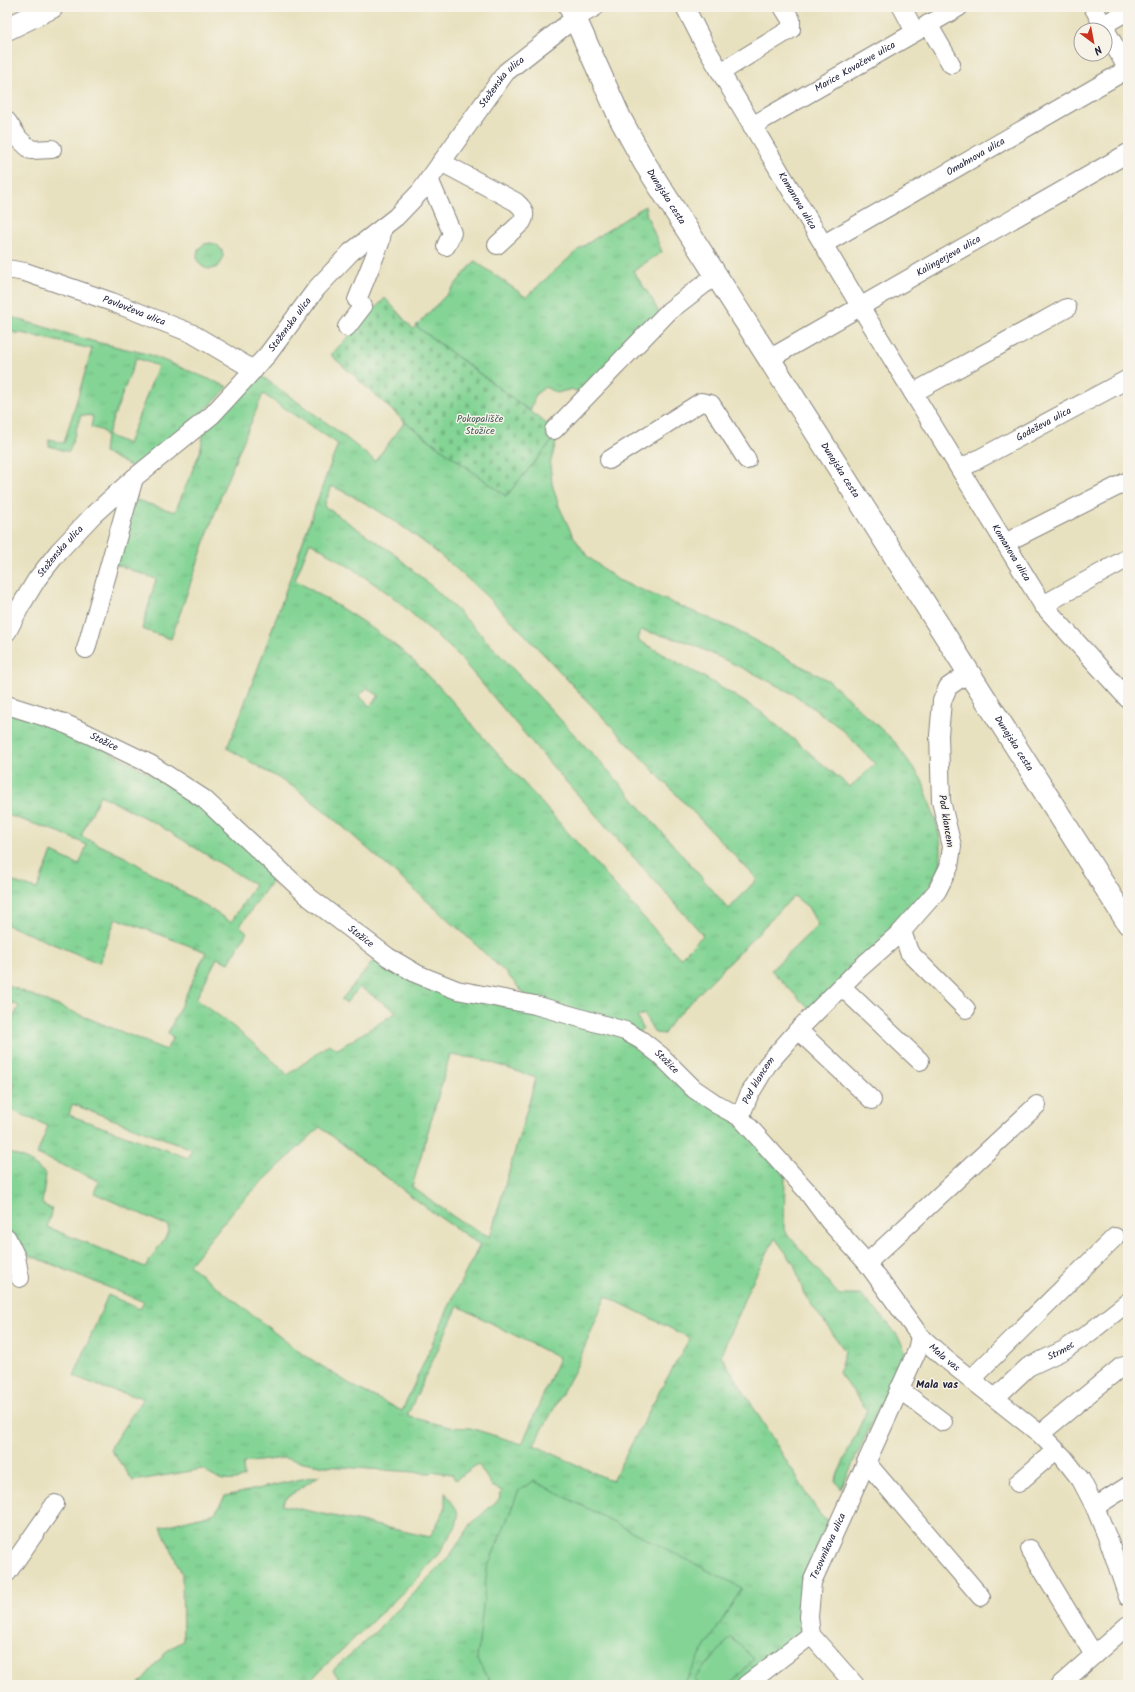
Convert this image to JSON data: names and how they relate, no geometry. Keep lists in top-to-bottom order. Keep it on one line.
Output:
{"streets":{"main road":["Dunajska cesta"],"street":["Marice Kovačeve ulica","Stoženska ulica","Omahnova ulica","Komanova ulica","Kalingerjeva ulica","Pavlovčeva ulica","Godeževa ulica","Stožice","Pod klancem","Strmec","Mala vas","Tesovnikova ulica"]},"crossings":[["Marice Kovačeve ulica","Komanova ulica"],["Stoženska ulica","Dunajska cesta"],["Stoženska ulica","Pavlovčeva ulica"],["Omahnova ulica","Komanova ulica"],["Dunajska cesta","Kalingerjeva ulica"],["Dunajska cesta","Pod klancem"],["Komanova ulica","Kalingerjeva ulica"],["Komanova ulica","Godeževa ulica"],["Stožice","Pod klancem"],["Stožice","Mala vas"],["Pod klancem","Mala vas"],["Strmec","Mala vas"],["Mala vas","Tesovnikova ulica"]],"districts":["Mala vas"],"parks":["Pokopališče Stožice"],"north":"bottom right"}
